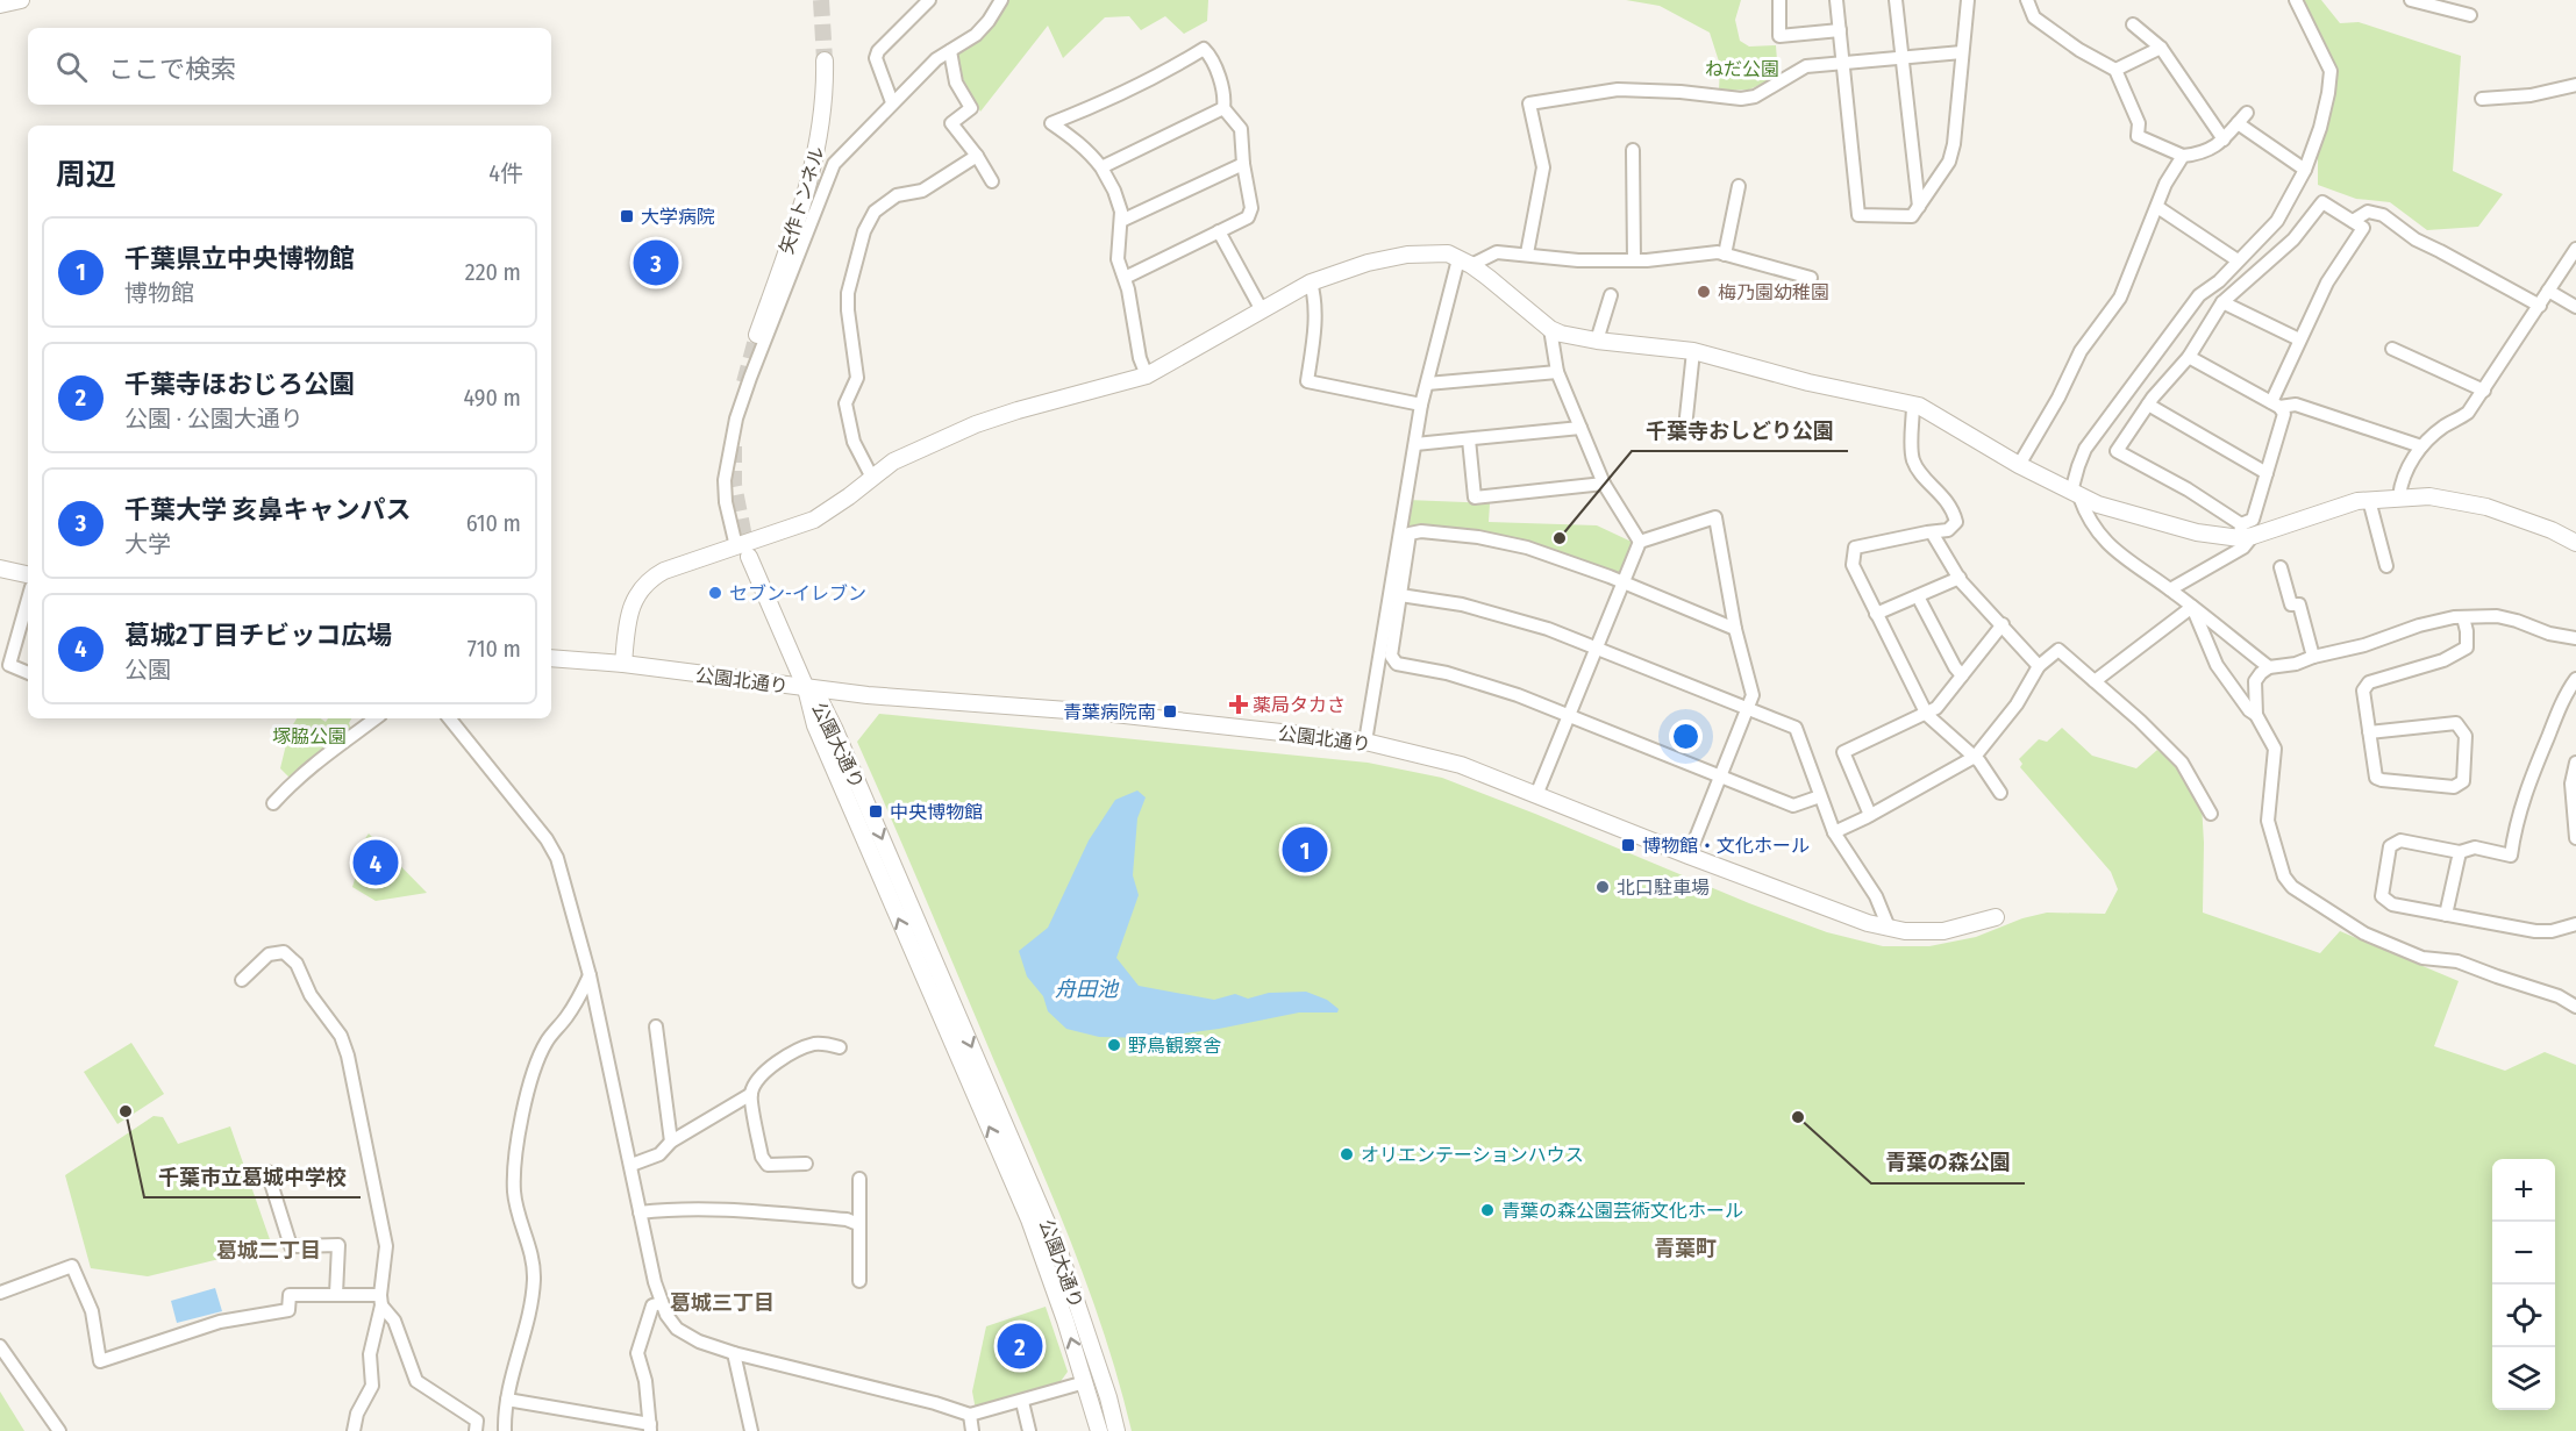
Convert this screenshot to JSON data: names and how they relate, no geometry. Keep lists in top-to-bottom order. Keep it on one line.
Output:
{"streets":{"street":["矢作トンネル","公園北通り","公園大通り"]},"crossings":[["公園北通り","公園大通り"]],"districts":["青葉町","葛城二丁目","葛城三丁目"],"water":["舟田池"],"parks":["ねだ公園","塚脇公園"],"places":{"transit":["大学病院","青葉病院南","中央博物館","博物館・文化ホール"],"other":["梅乃園幼稚園","千葉寺おしどり公園","セブン-イレブン","北口駐車場","野鳥観察舎","千葉市立葛城中学校","青葉の森公園","オリエンテーションハウス","青葉の森公園芸術文化ホール"],"health":["薬局タカさ"]},"page":{"search":"ここで検索","heading":["周辺","4件"],"list":[{"mark":"1","name":"千葉県立中央博物館","note":"博物館","value":"220 m"},{"mark":"2","name":"千葉寺ほおじろ公園","note":"公園 · 公園大通り","value":"490 m"},{"mark":"3","name":"千葉大学 亥鼻キャンパス","note":"大学","value":"610 m"},{"mark":"4","name":"葛城2丁目チビッコ広場","note":"公園","value":"710 m"}],"pins":["3","1","4","2"],"map_buttons":["+","−"]}}
